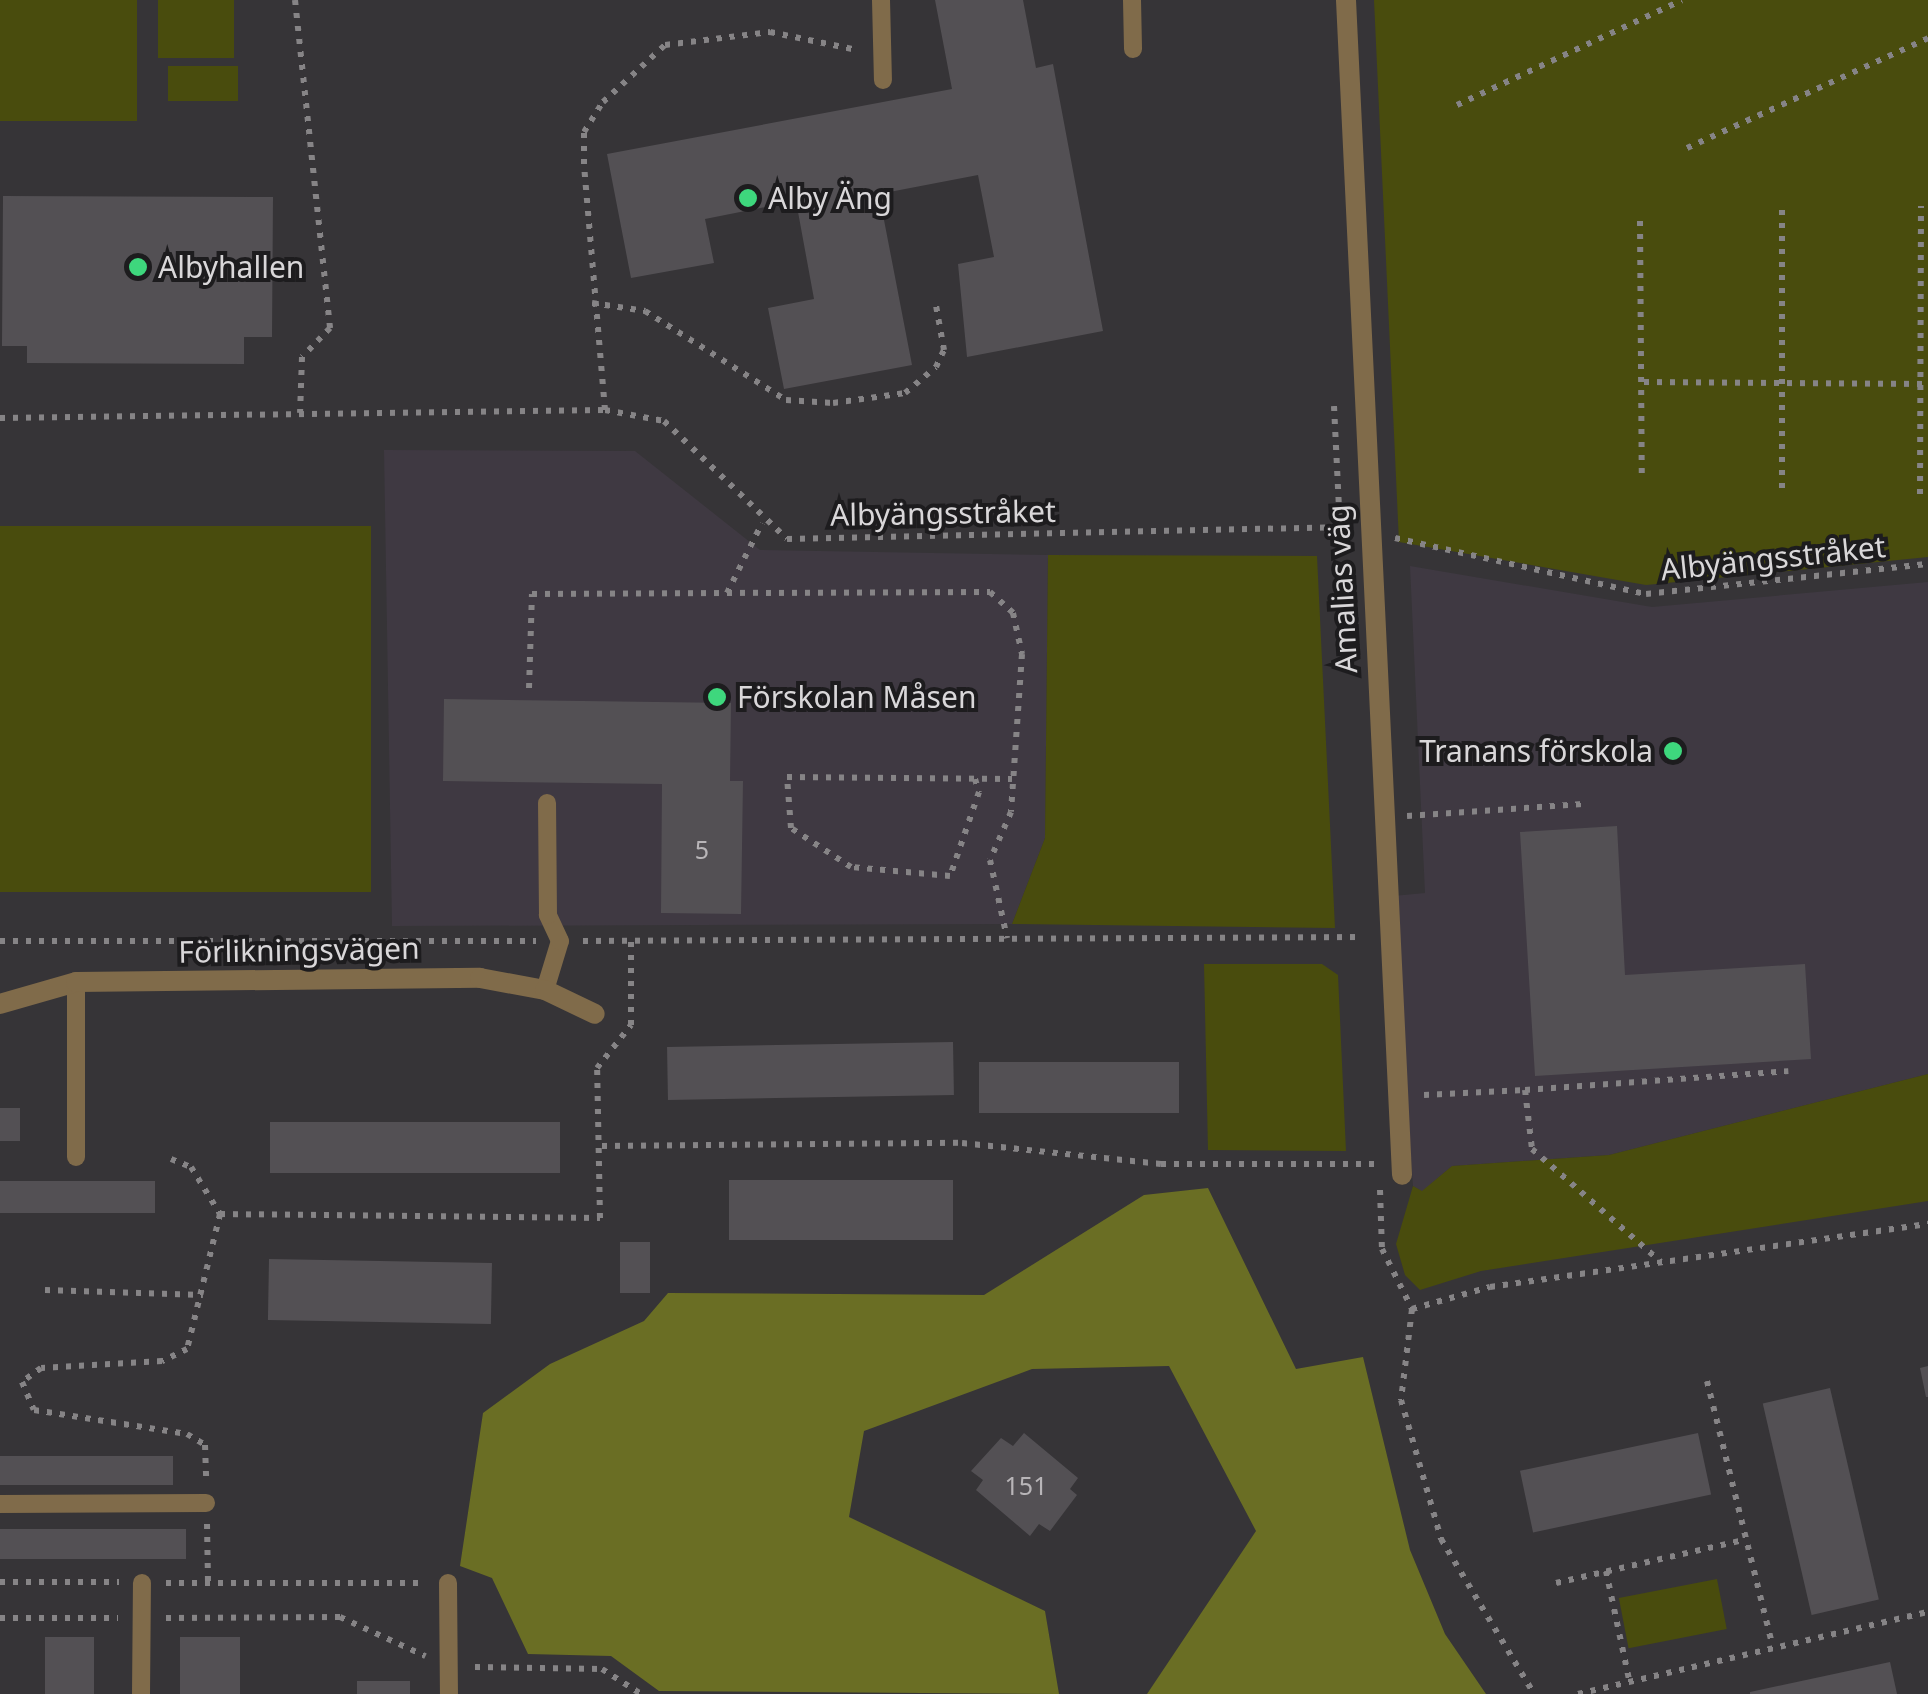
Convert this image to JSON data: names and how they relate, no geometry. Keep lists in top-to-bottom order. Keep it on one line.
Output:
{"streets":{"street":["Amalias väg","Förlikningsvägen"],"path":["Albyängsstråket"]},"crossings":[["Albyängsstråket","Amalias väg"]],"places":["Alby Äng","Albyhallen","Förskolan Måsen","Tranans förskola"],"house_numbers":["5","151"]}
